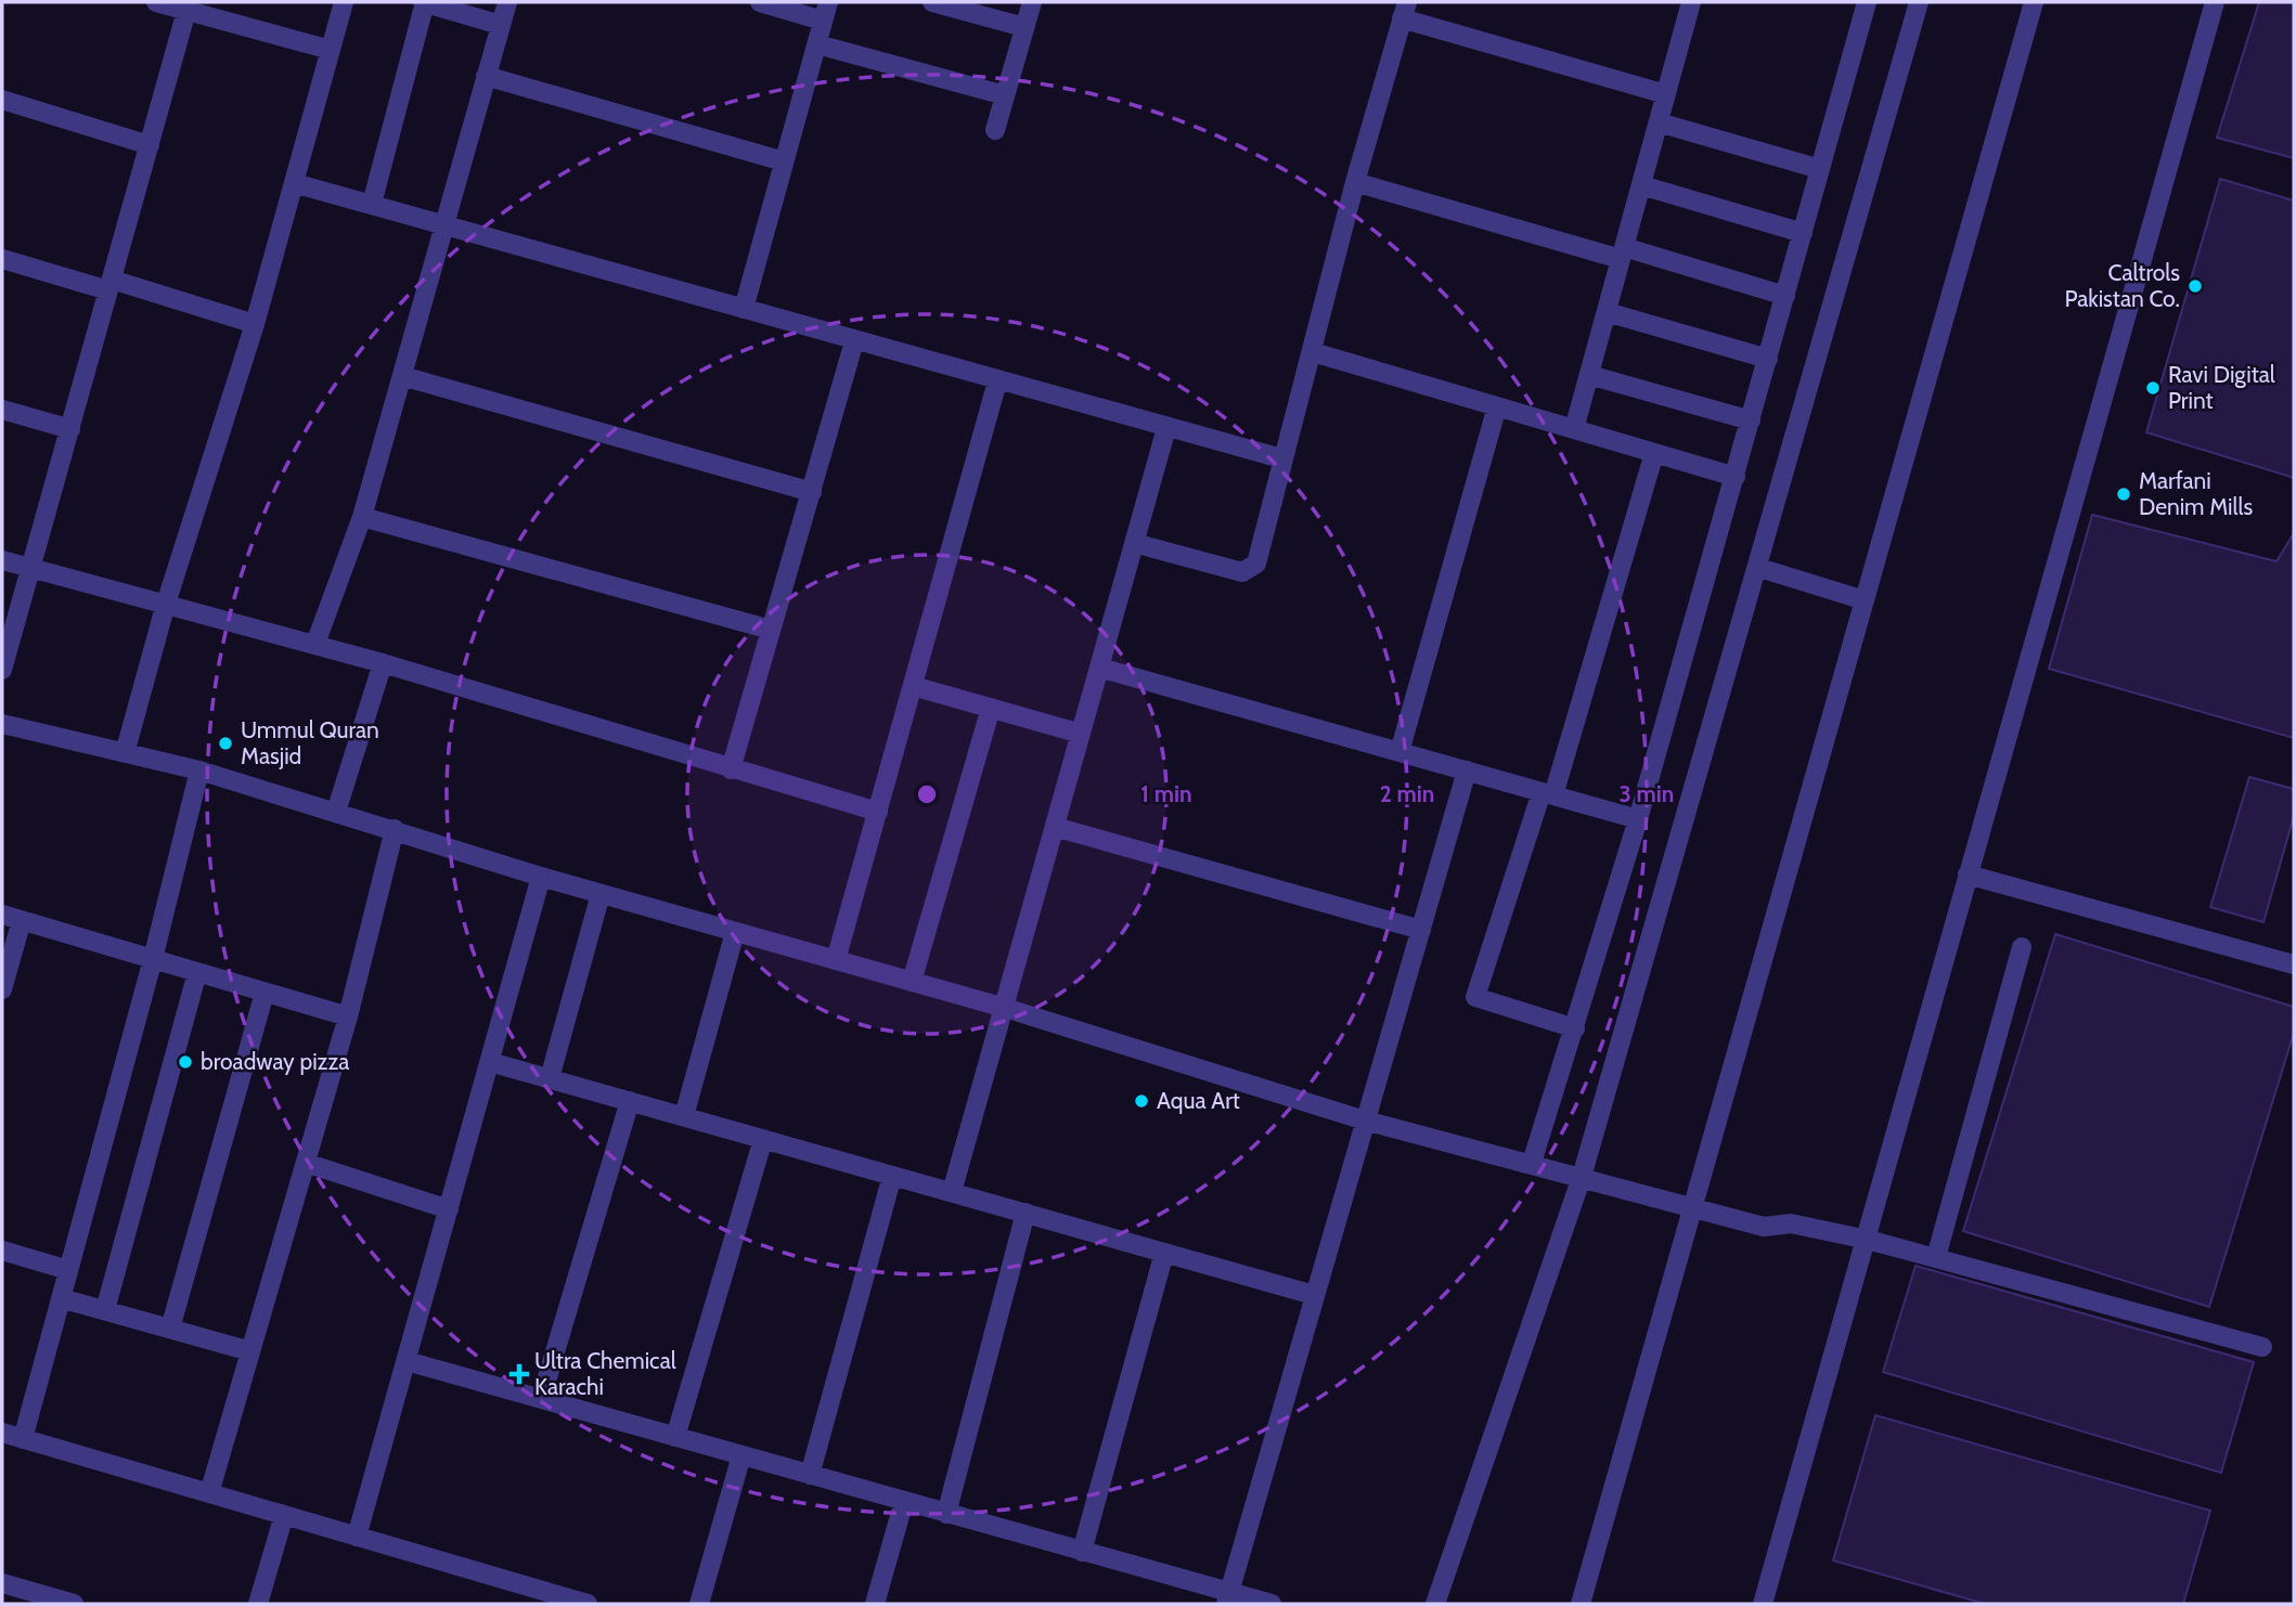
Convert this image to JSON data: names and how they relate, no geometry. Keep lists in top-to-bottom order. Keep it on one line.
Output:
{"places":{"other":["Caltrols Pakistan Co.","Ravi Digital Print","Marfani Denim Mills","Ummul Quran Masjid","broadway pizza","Aqua Art"],"health":["Ultra Chemical Karachi"]},"rings":["1 min","2 min","3 min"]}
